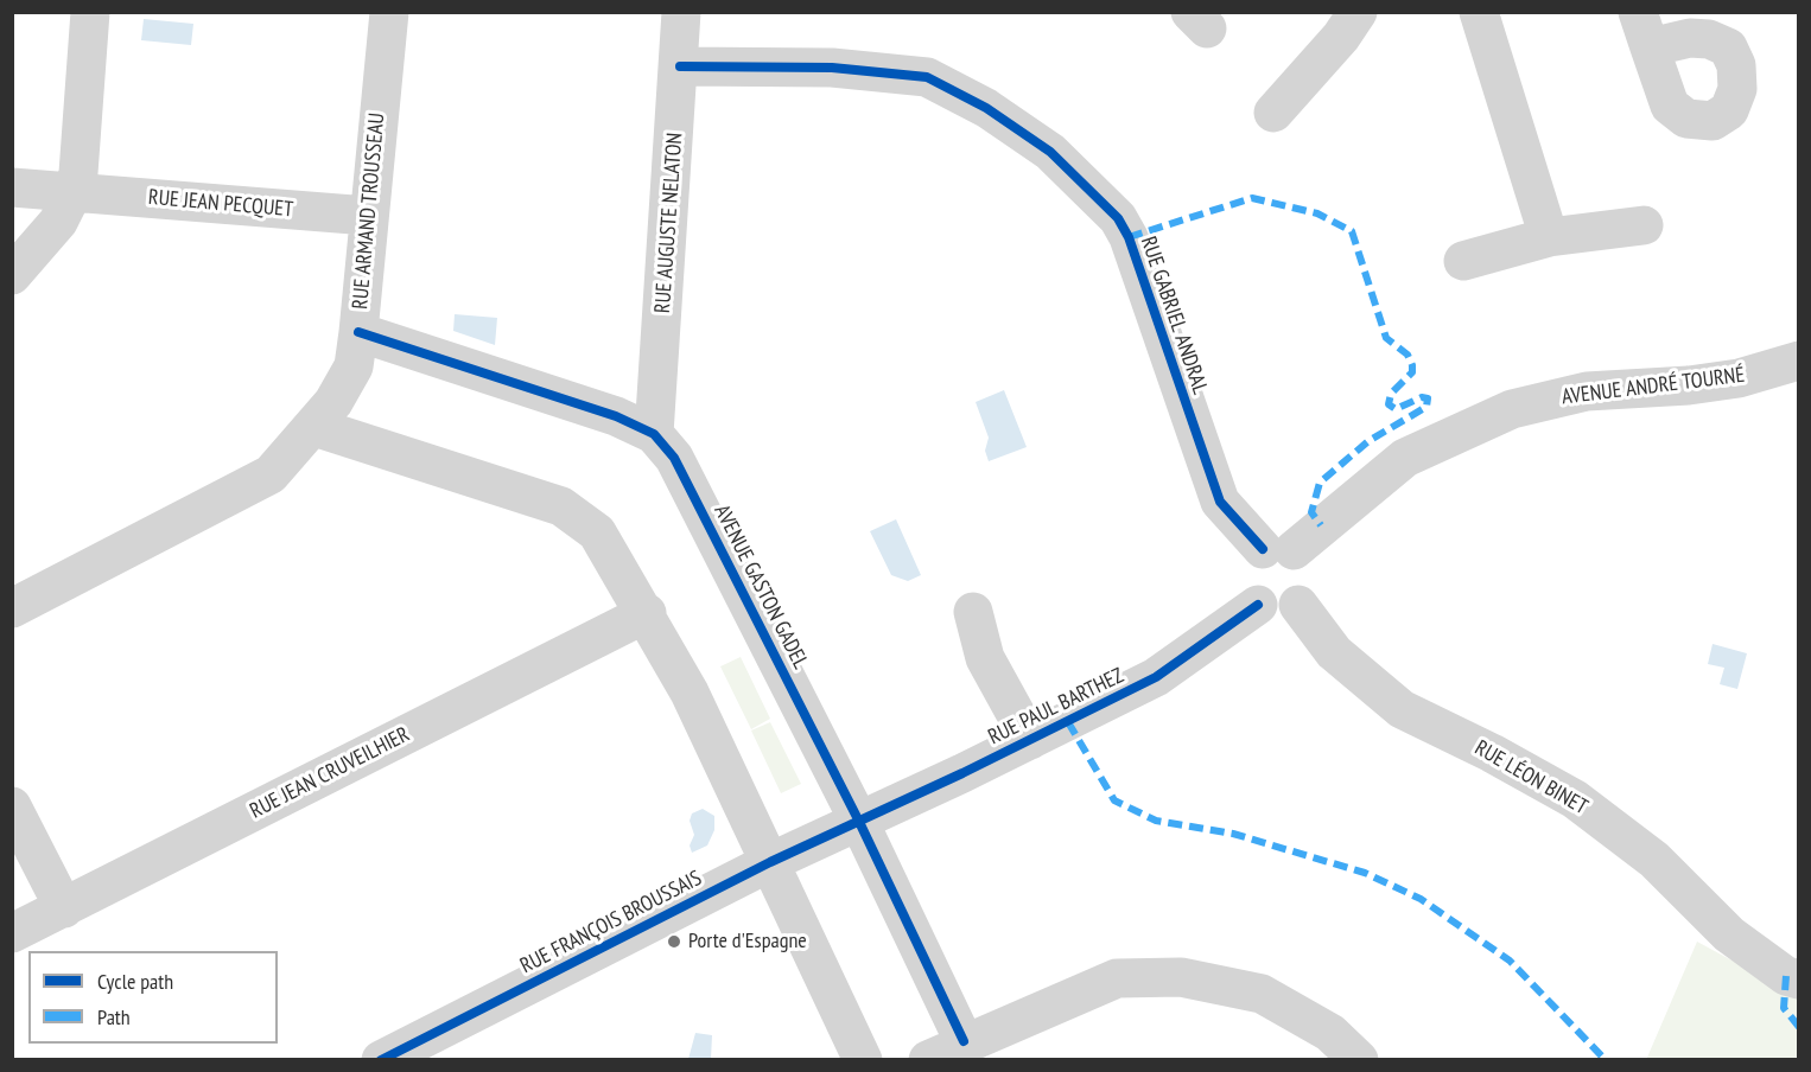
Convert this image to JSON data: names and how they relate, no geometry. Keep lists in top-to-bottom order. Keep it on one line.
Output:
{"streets":{"street":["RUE JEAN PECQUET","RUE ARMAND TROUSSEAU","RUE AUGUSTE NELATON","RUE GABRIEL ANDRAL","AVENUE ANDRÉ TOURNÉ","AVENUE GASTON GADEL","RUE PAUL BARTHEZ","RUE JEAN CRUVEILHIER","RUE LÉON BINET","RUE FRANÇOIS BROUSSAIS"]},"crossings":[["RUE JEAN PECQUET","RUE ARMAND TROUSSEAU"],["RUE ARMAND TROUSSEAU","AVENUE GASTON GADEL"],["RUE AUGUSTE NELATON","RUE GABRIEL ANDRAL"],["RUE AUGUSTE NELATON","AVENUE GASTON GADEL"],["RUE GABRIEL ANDRAL","AVENUE ANDRÉ TOURNÉ"],["RUE GABRIEL ANDRAL","RUE PAUL BARTHEZ"],["RUE GABRIEL ANDRAL","RUE LÉON BINET"],["AVENUE ANDRÉ TOURNÉ","RUE PAUL BARTHEZ"],["AVENUE ANDRÉ TOURNÉ","RUE LÉON BINET"],["AVENUE GASTON GADEL","RUE PAUL BARTHEZ"],["AVENUE GASTON GADEL","RUE FRANÇOIS BROUSSAIS"],["RUE PAUL BARTHEZ","RUE LÉON BINET"],["RUE PAUL BARTHEZ","RUE FRANÇOIS BROUSSAIS"]],"places":["Porte d'Espagne"],"legend":["Cycle path","Path"]}
